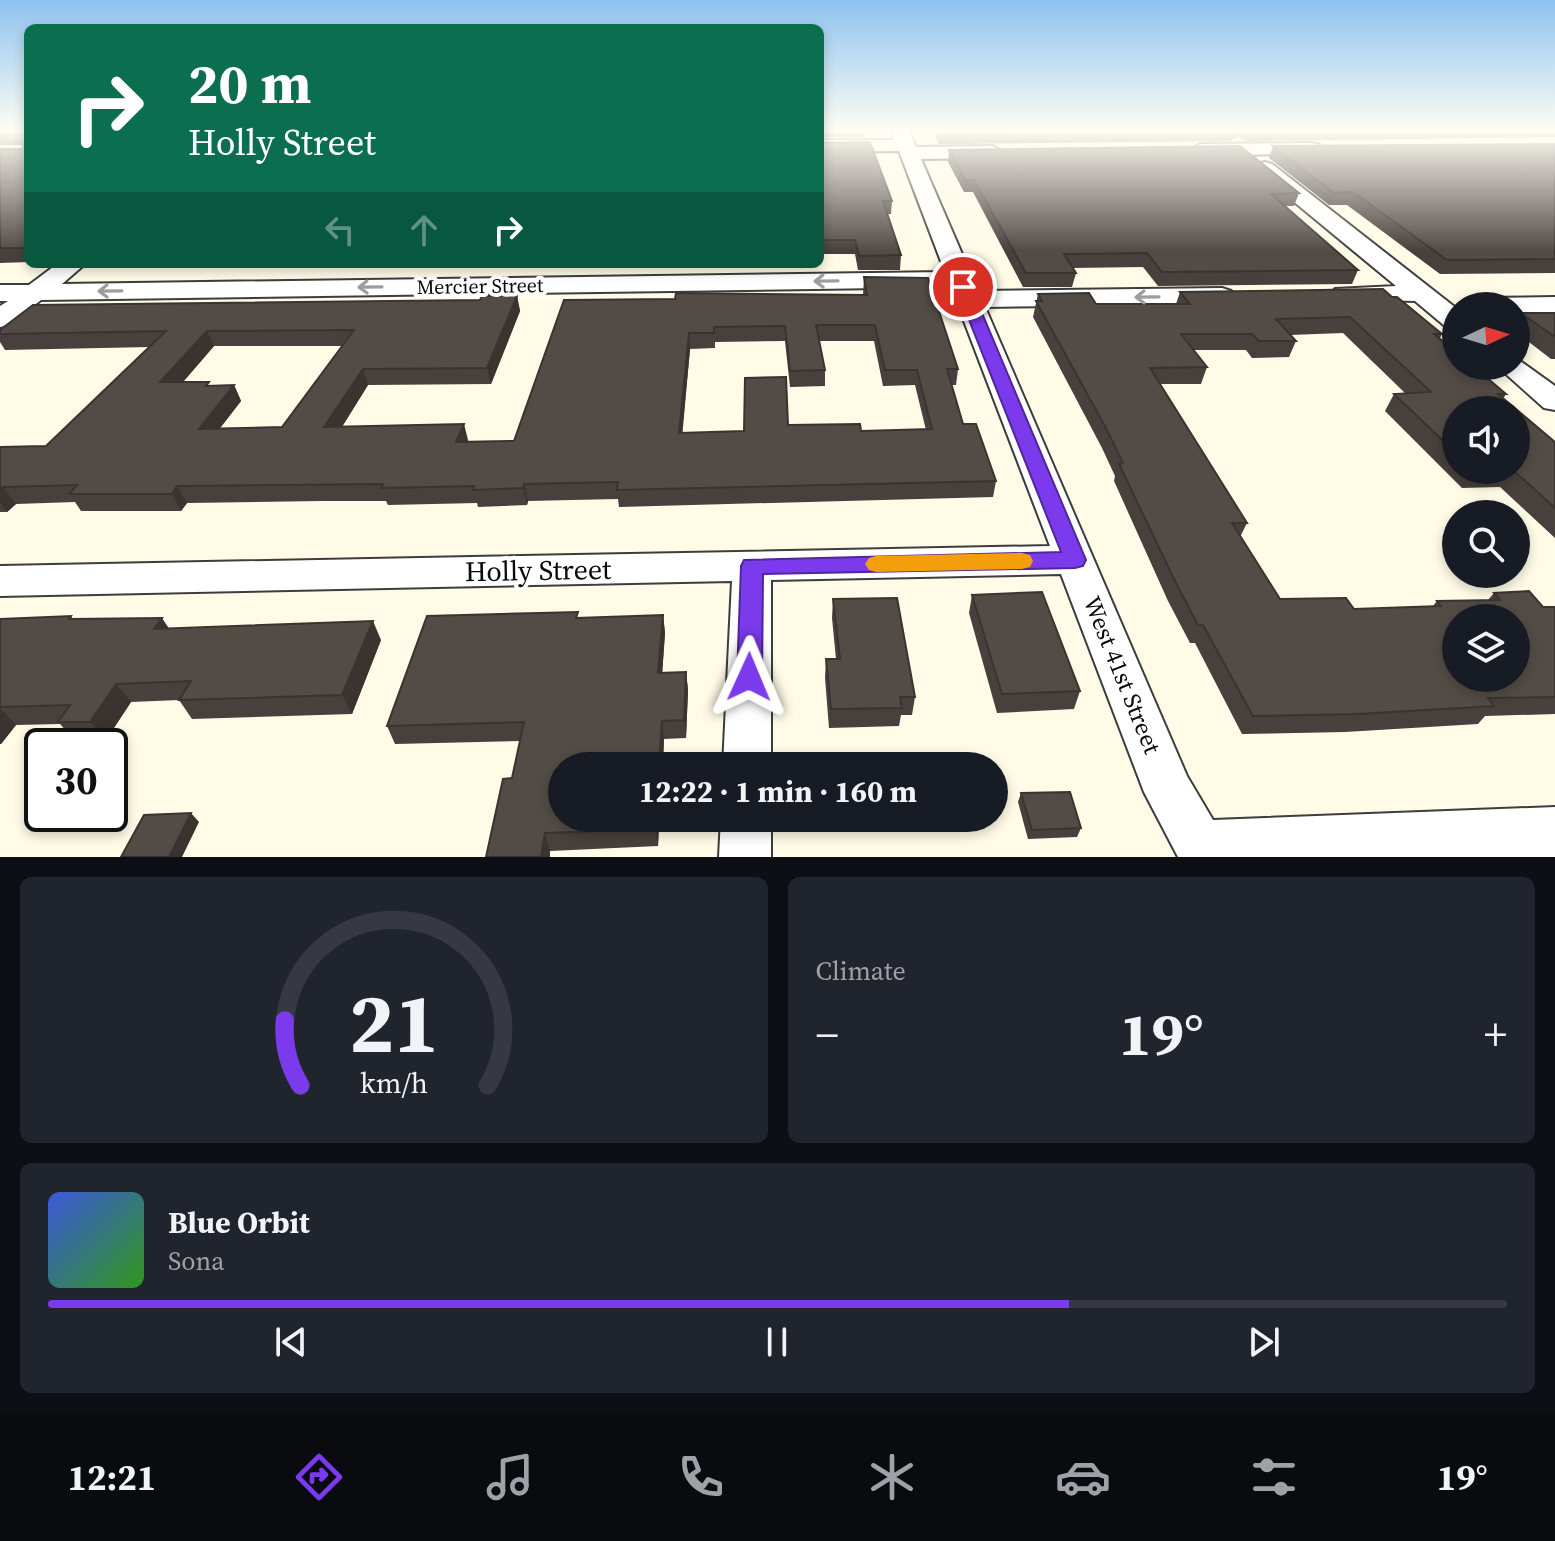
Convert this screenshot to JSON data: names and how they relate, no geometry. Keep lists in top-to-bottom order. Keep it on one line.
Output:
{"streets":{"street":["Mercier Street","Holly Street","West 41st Street"]},"crossings":[["Mercier Street","West 41st Street"],["Holly Street","West 41st Street"]],"one_way":["Mercier Street"],"north":"right","page":{"turn":["20 m","Holly Street"],"limit":"30","trip":"12:22 · 1 min · 160 m","tile":"Climate","heat":["−","19°","+"],"song":["Blue Orbit","Sona"],"tabs":["12:21","19°"],"gauge":["21","km/h"]}}
